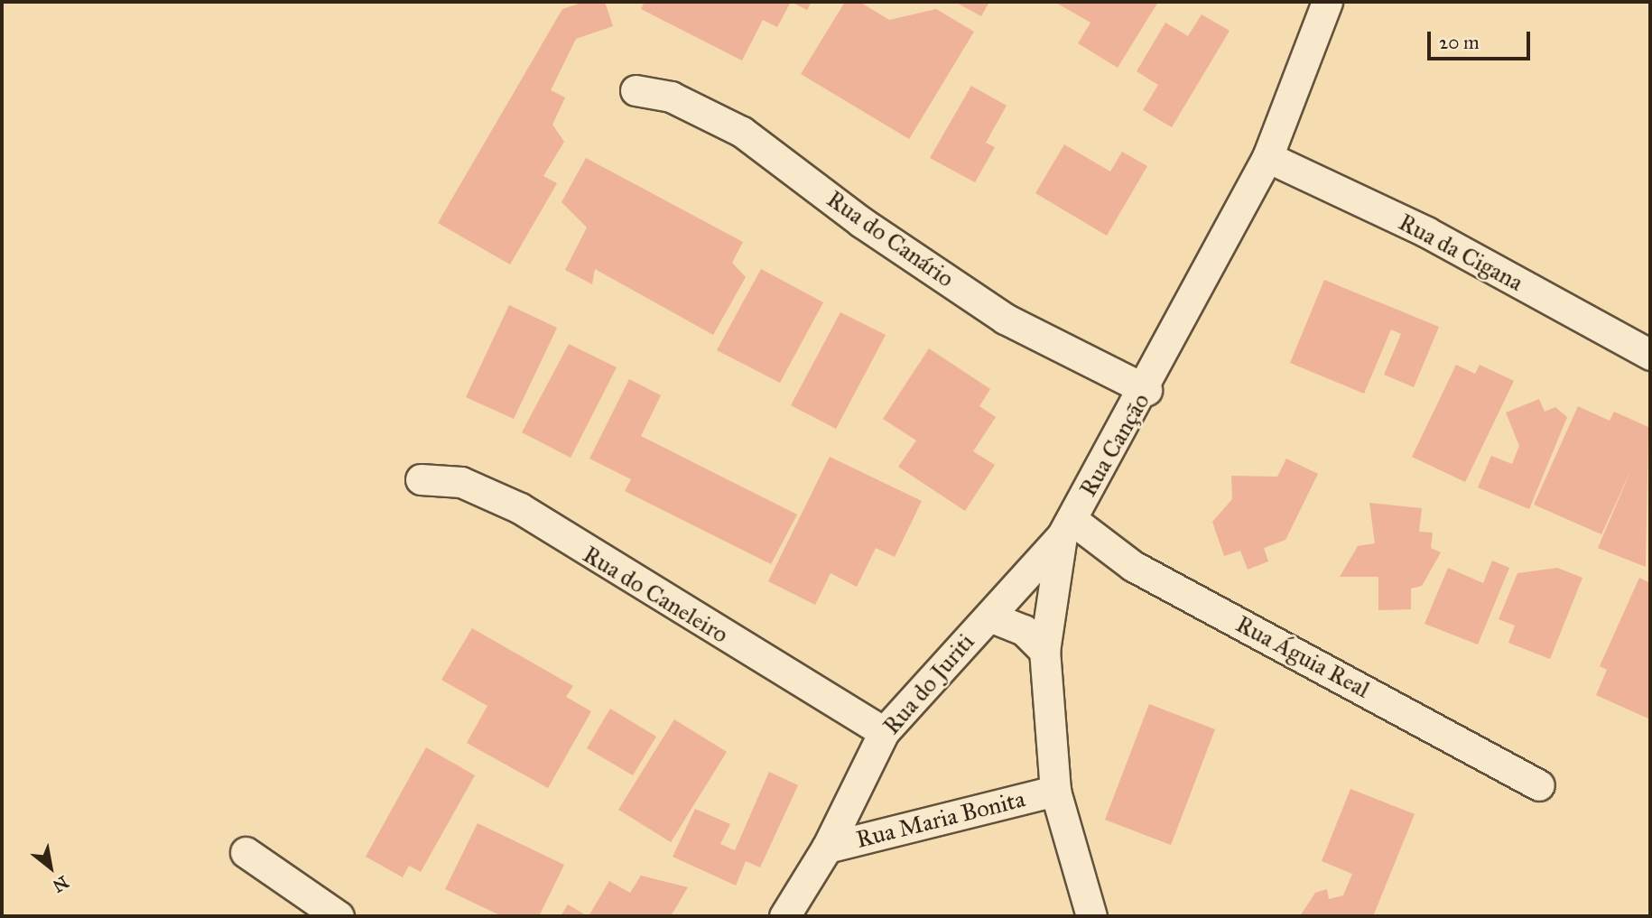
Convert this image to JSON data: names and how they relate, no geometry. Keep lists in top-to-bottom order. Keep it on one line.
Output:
{"streets":{"street":["Rua do Canário","Rua da Cigana","Rua Canção","Rua do Caneleiro","Rua Águia Real","Rua do Juriti","Rua Maria Bonita"]},"crossings":[["Rua do Canário","Rua Canção"],["Rua da Cigana","Rua Canção"],["Rua Canção","Rua Águia Real"],["Rua Canção","Rua do Juriti"],["Rua Canção","Rua Maria Bonita"],["Rua do Caneleiro","Rua do Juriti"],["Rua Águia Real","Rua do Juriti"],["Rua do Juriti","Rua Maria Bonita"]],"scale_bar":"20 m","north":"bottom right"}
